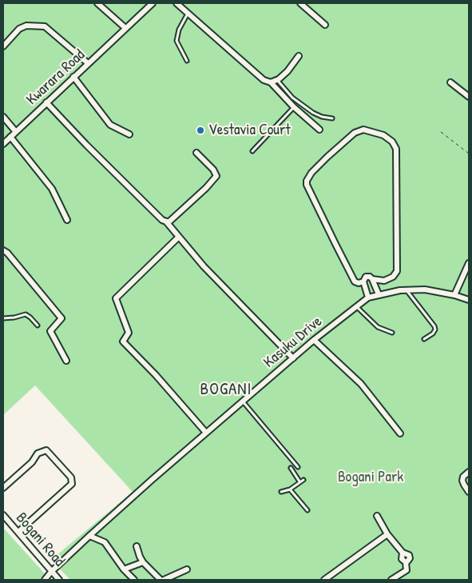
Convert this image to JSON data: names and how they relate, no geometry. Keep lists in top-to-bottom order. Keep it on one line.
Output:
{"streets":{"street":["Kwarara Road","Kasuku Drive","Bogani Road"]},"crossings":[["Kasuku Drive","Bogani Road"]],"districts":["BOGANI"],"parks":["Bogani Park"],"places":["Vestavia Court"]}
